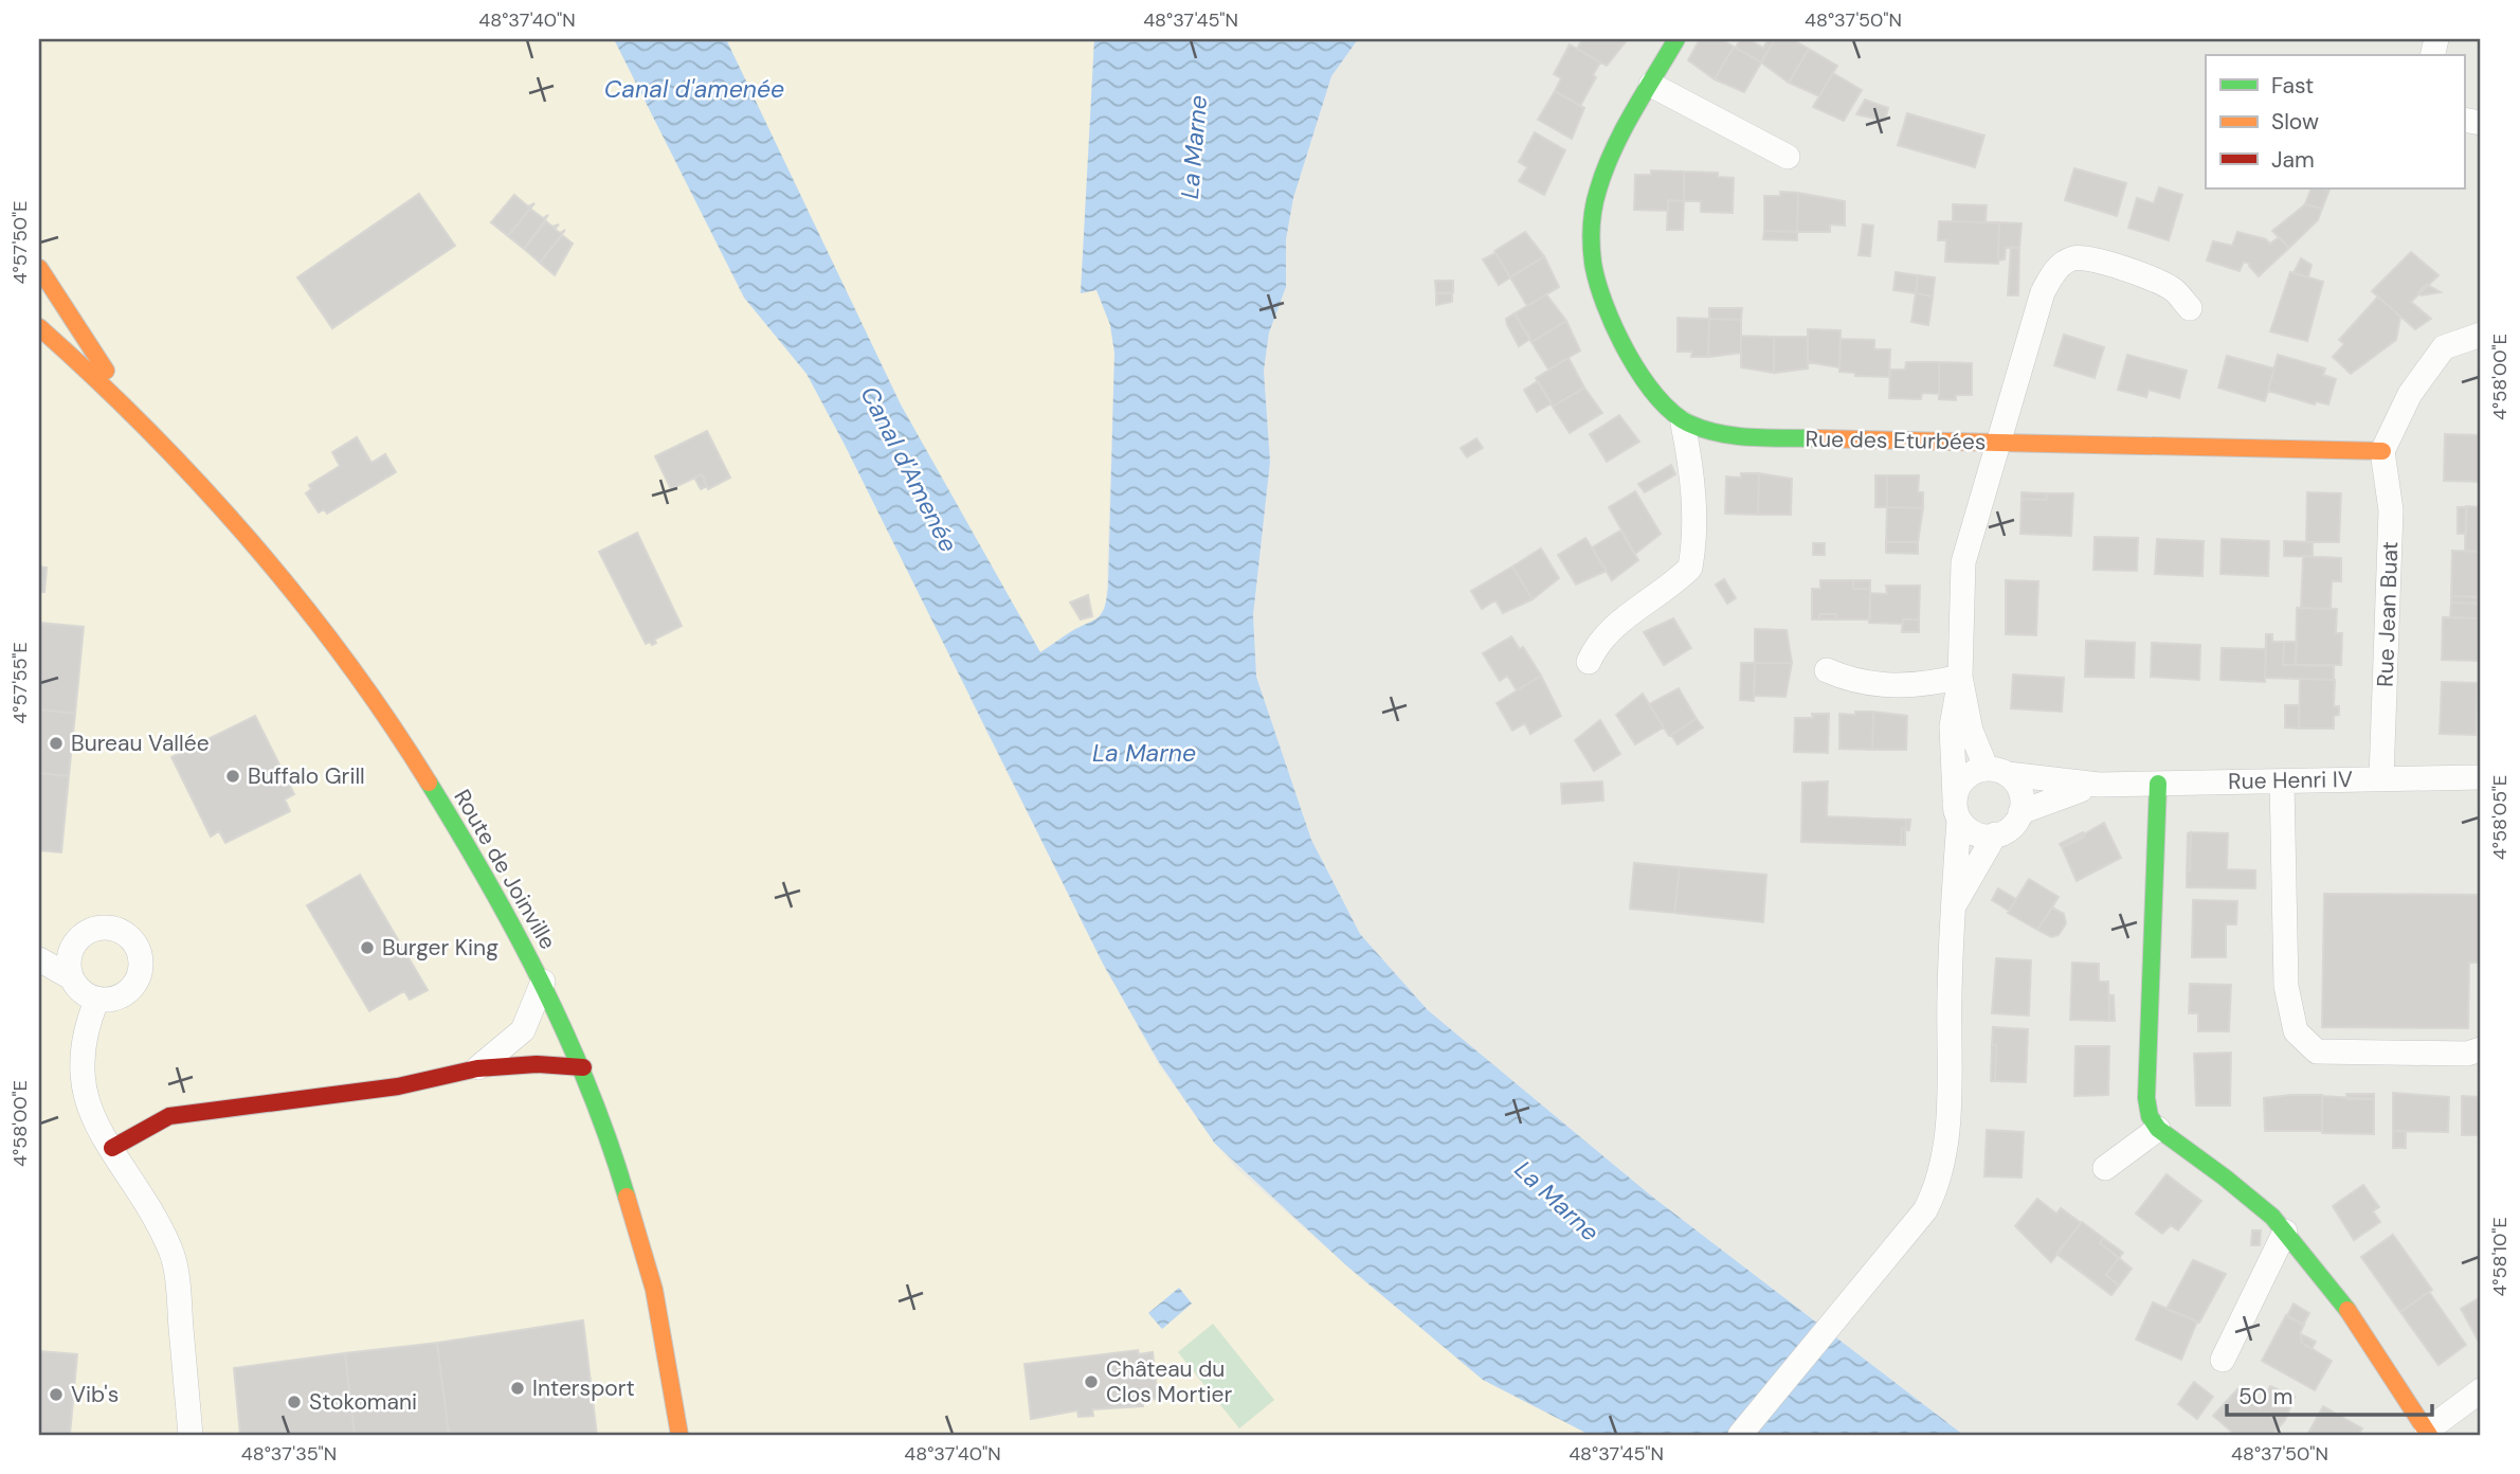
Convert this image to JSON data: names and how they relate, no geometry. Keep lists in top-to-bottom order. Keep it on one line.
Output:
{"streets":{"street":["Rue des Eturbées","Rue Jean Buat","Rue Henri IV","Route de Joinville"]},"crossings":[["Rue des Eturbées","Rue Jean Buat"],["Rue Jean Buat","Rue Henri IV"]],"water":["Canal d'amenée","La Marne","Canal d'Amenée"],"places":["Bureau Vallée","Buffalo Grill","Burger King","Château du Clos Mortier","Intersport","Vib's","Stokomani"],"legend":["Fast","Slow","Jam"],"scale_bar":"50 m","coordinates":["48°37'40\"N","48°37'45\"N","48°37'50\"N","4°57'50\"E","4°58'00\"E","4°57'55\"E","4°58'05\"E","4°58'10\"E","48°37'35\"N"]}
